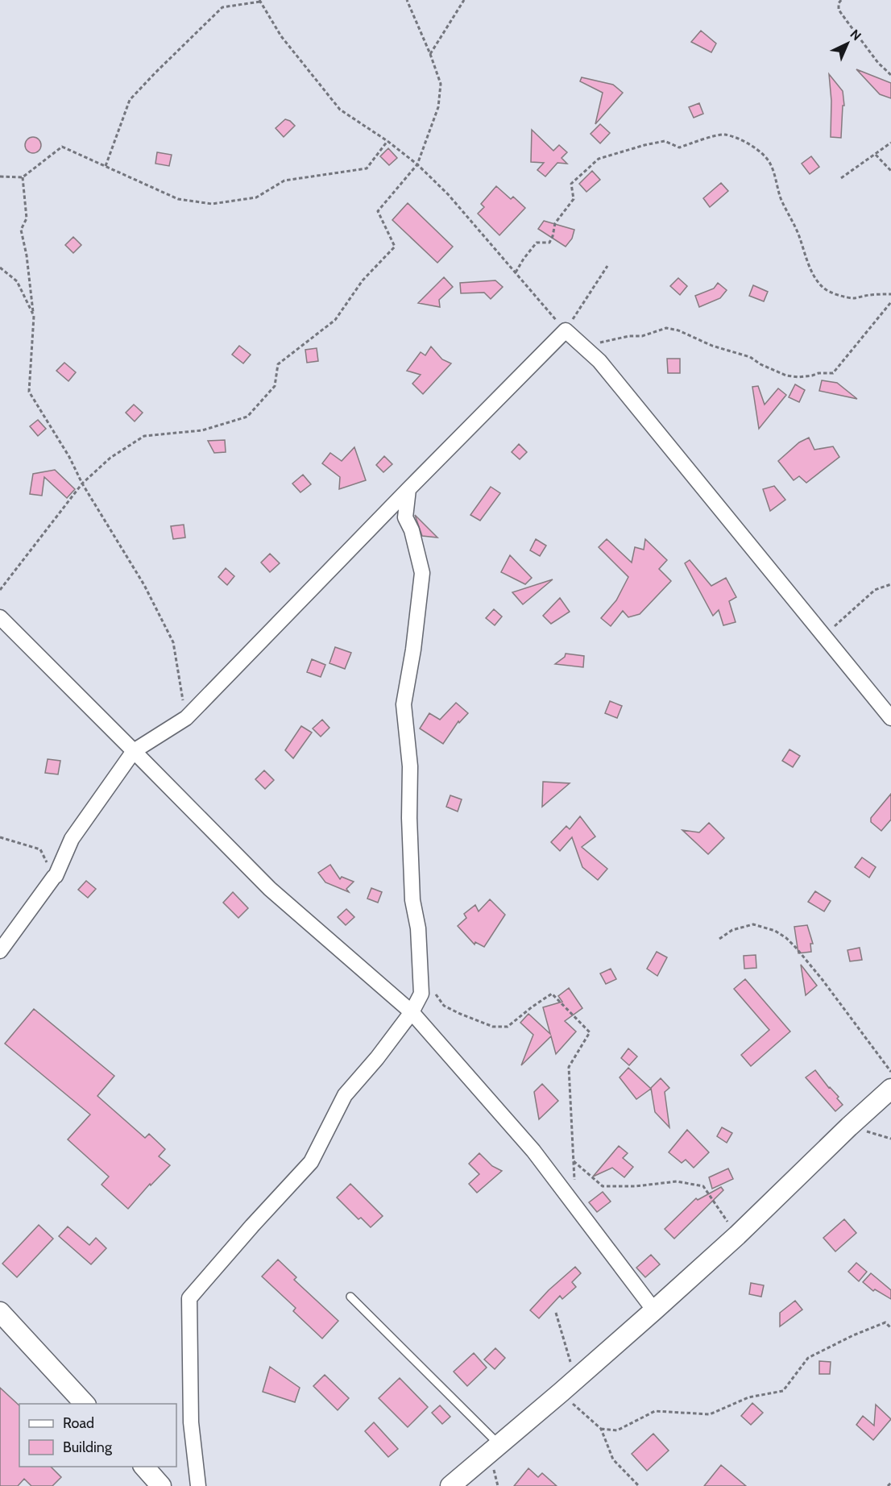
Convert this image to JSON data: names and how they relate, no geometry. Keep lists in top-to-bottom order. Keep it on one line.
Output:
{"legend":["Road","Building"],"north":"top right"}
